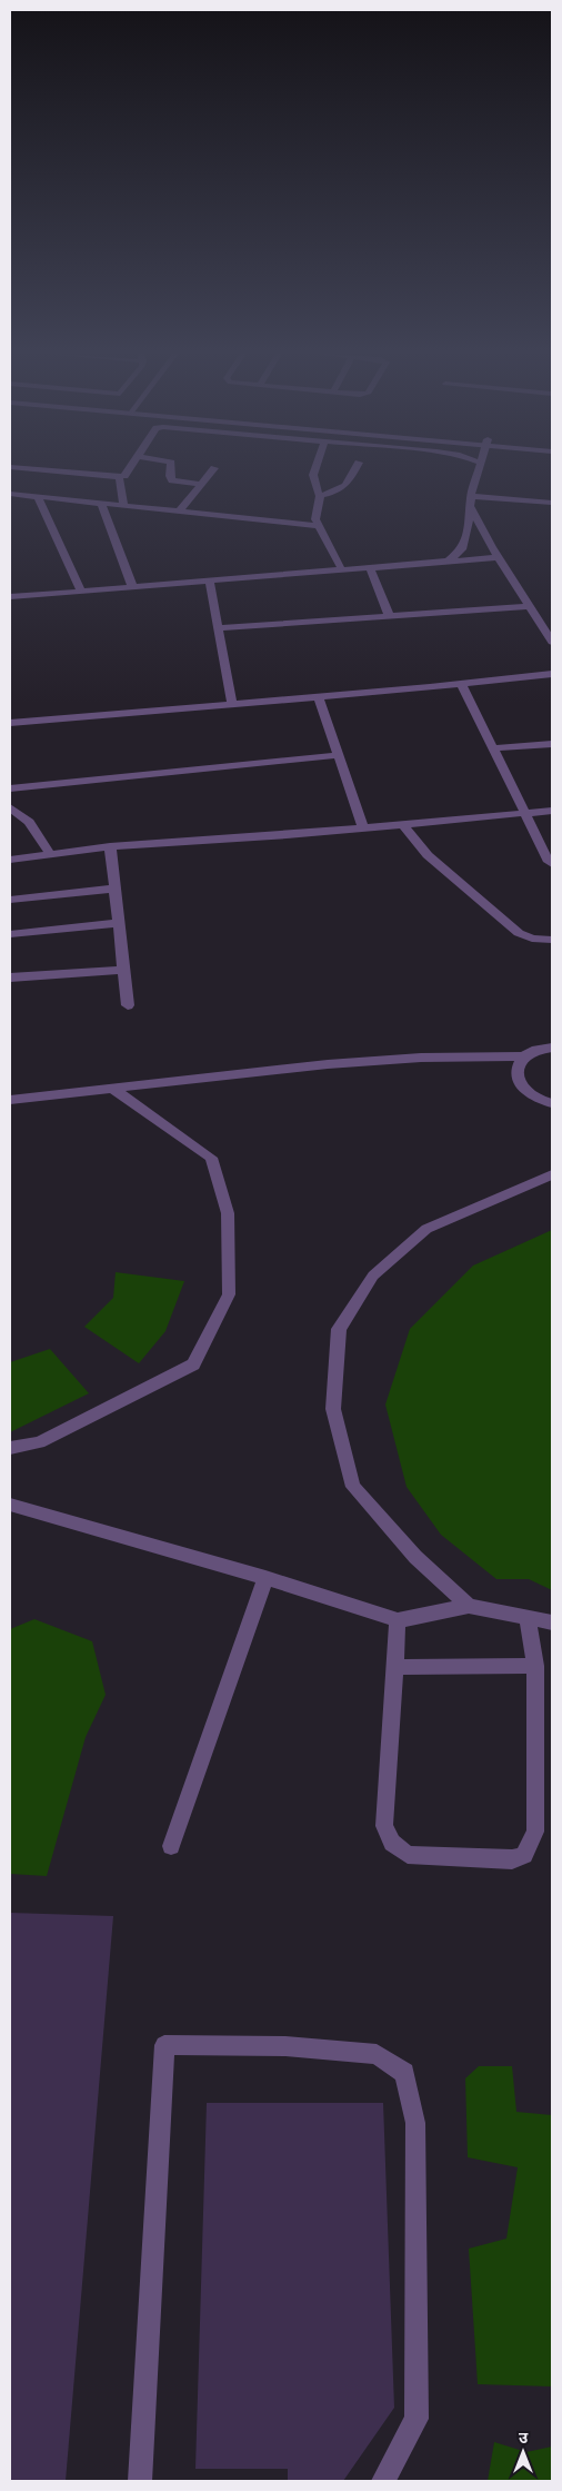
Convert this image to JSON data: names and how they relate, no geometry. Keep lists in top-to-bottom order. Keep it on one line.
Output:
{"north":"top"}
